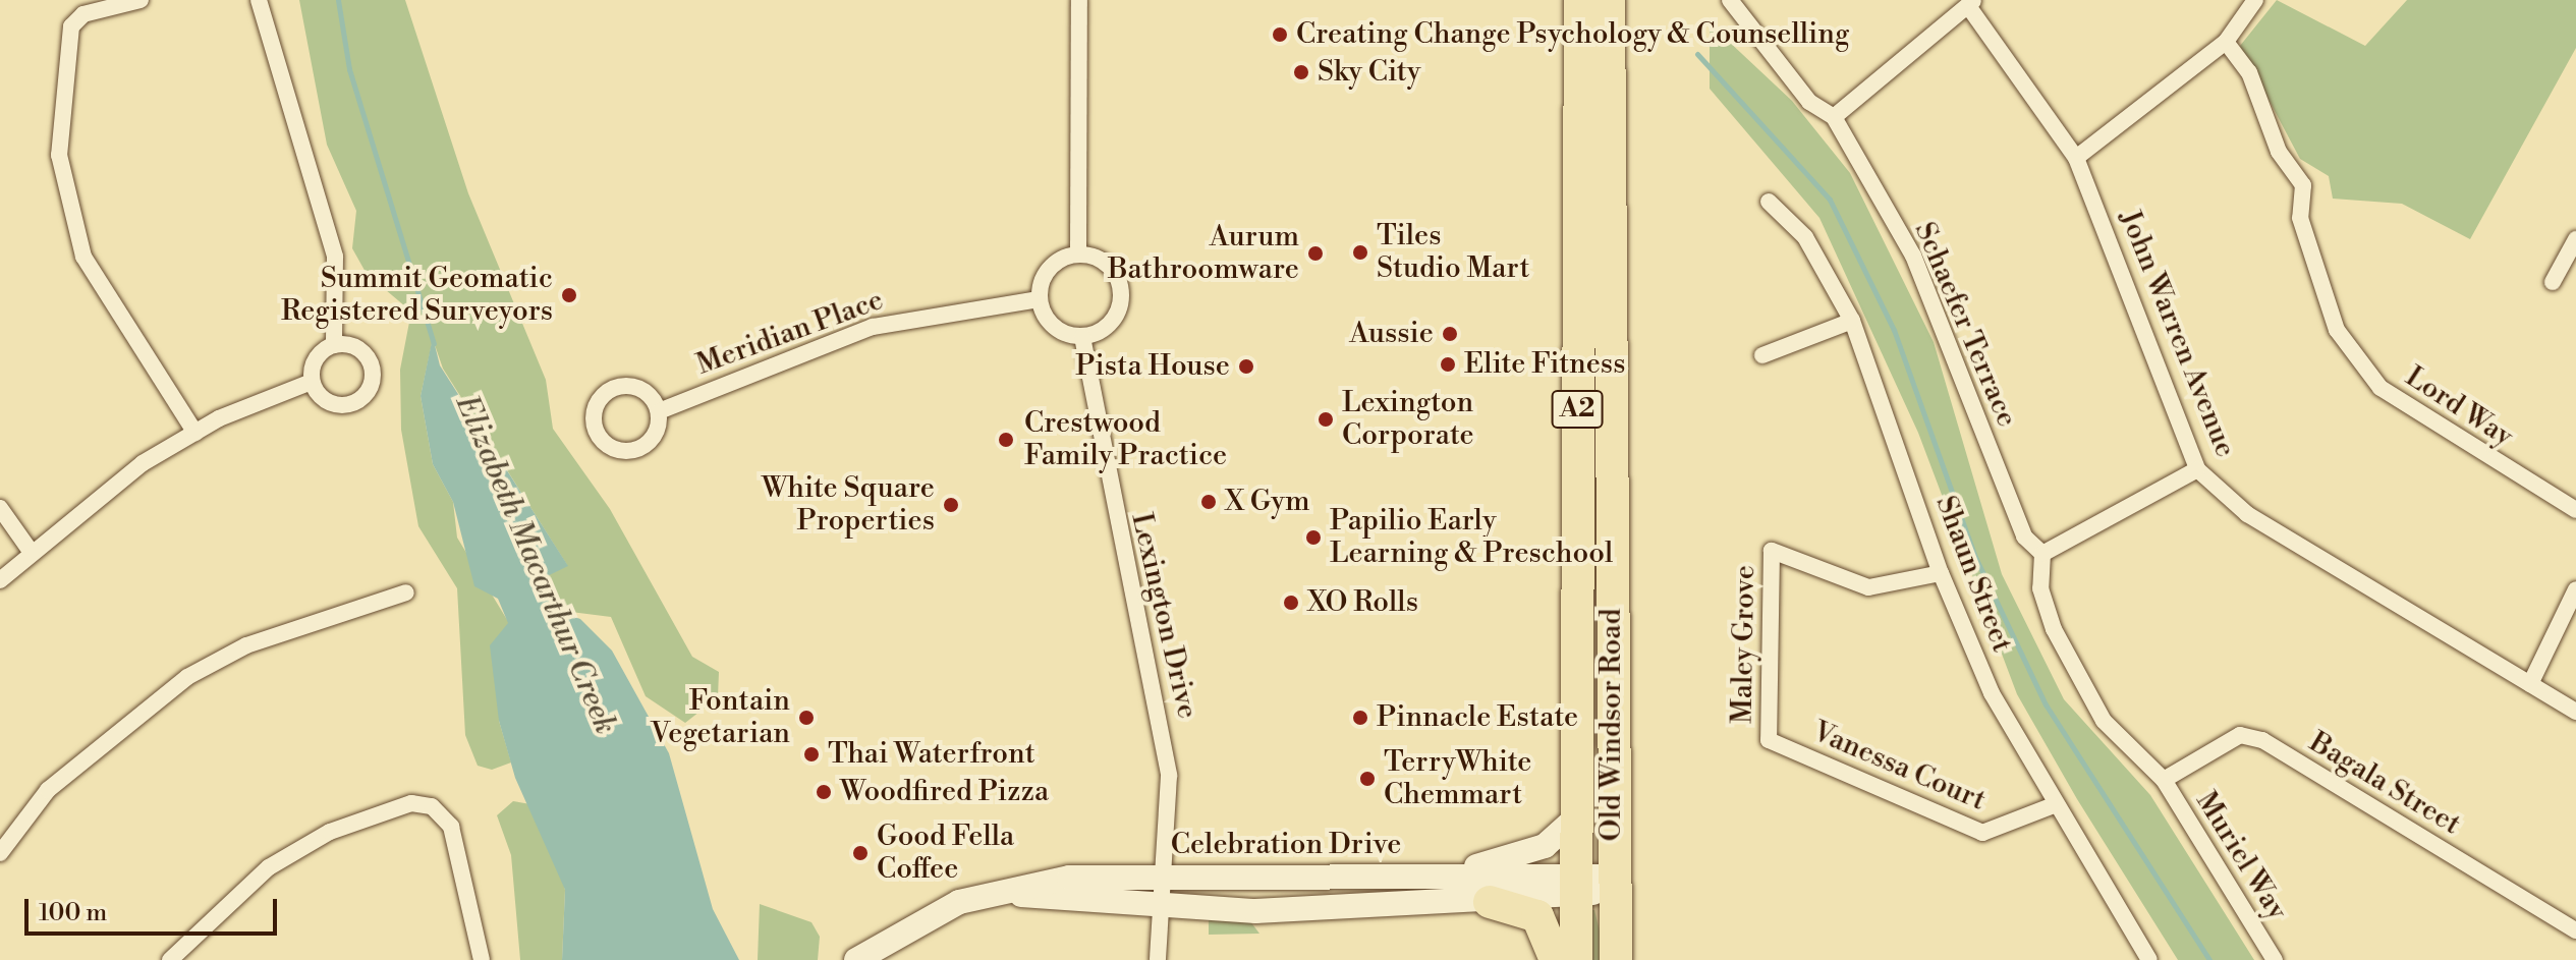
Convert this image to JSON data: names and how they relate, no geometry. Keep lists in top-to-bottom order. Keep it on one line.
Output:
{"streets":{"highway":["A2","Old Windsor Road"],"street":["Schaefer Terrace","Meridian Place","John Warren Avenue","Lord Way","Shaun Street","Lexington Drive","Maley Grove","Vanessa Court","Bagala Street","Celebration Drive","Muriel Way"]},"crossings":[["Schaefer Terrace","Muriel Way"],["Meridian Place","Lexington Drive"],["Shaun Street","Maley Grove"],["Shaun Street","Vanessa Court"],["Lexington Drive","Celebration Drive"],["Maley Grove","Vanessa Court"],["Old Windsor Road","Celebration Drive"],["Bagala Street","Muriel Way"]],"water":["Elizabeth Macarthur Creek"],"places":["Creating Change Psychology & Counselling","Sky City","Tiles Studio Mart","Aurum Bathroomware","Summit Geomatic Registered Surveyors","Aussie","Elite Fitness","Pista House","Lexington Corporate","Crestwood Family Practice","X Gym","White Square Properties","Papilio Early Learning & Preschool","XO Rolls","Fontain Vegetarian","Pinnacle Estate","Thai Waterfront","TerryWhite Chemmart","Woodfired Pizza","Good Fella Coffee"],"scale_bar":"100 m"}
